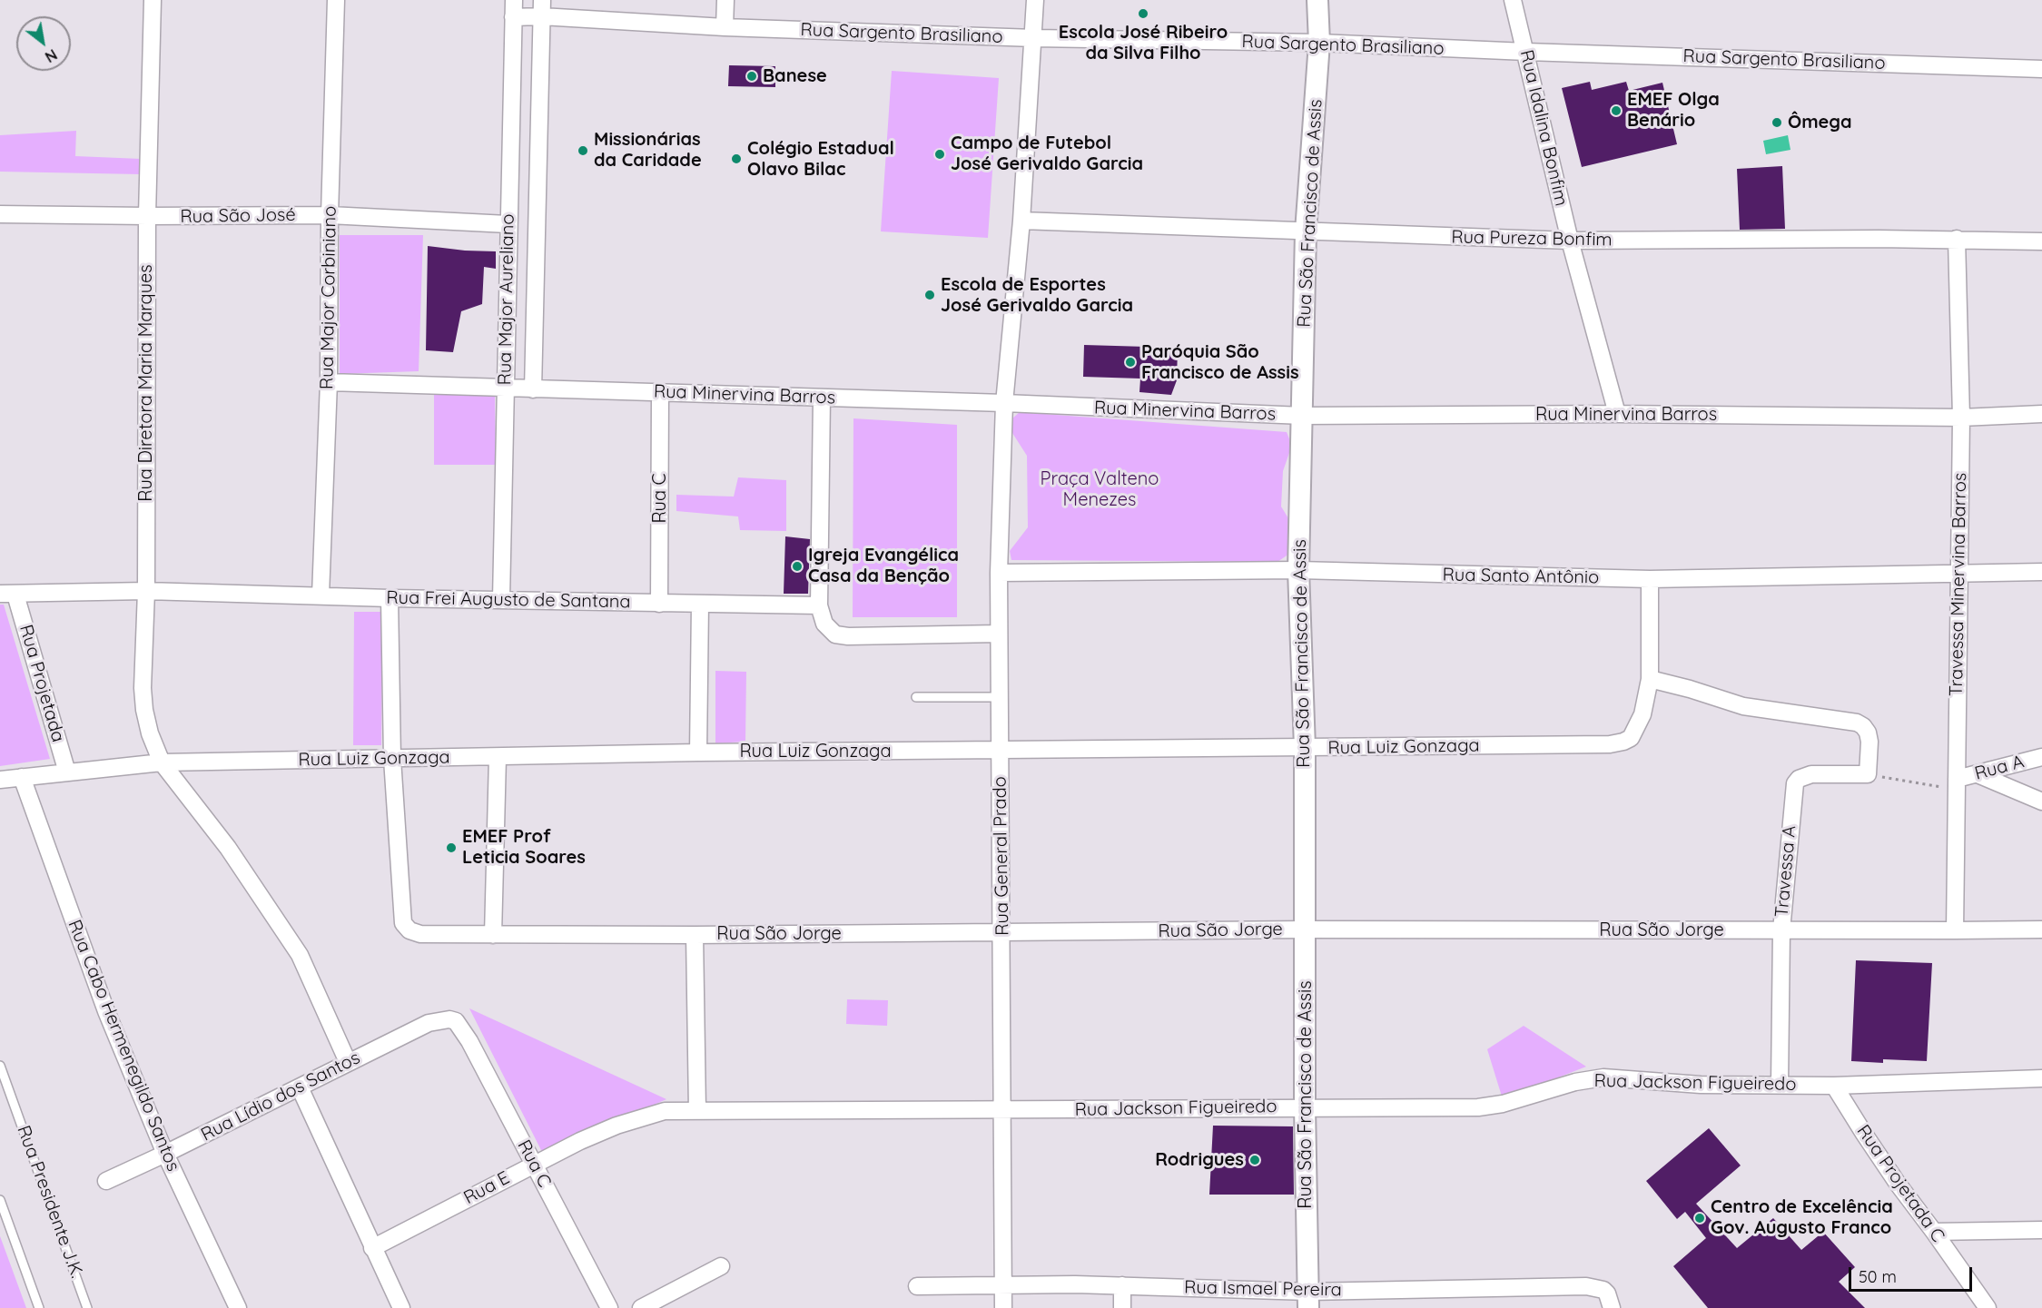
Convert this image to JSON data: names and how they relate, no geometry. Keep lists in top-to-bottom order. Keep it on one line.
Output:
{"streets":{"street":["Rua Sargento Brasiliano","Rua Idalina Bonfim","Rua São Francisco de Assis","Rua São José","Rua Pureza Bonfim","Rua Major Corbiniano","Rua Major Aureliano","Rua Diretora Maria Marques","Rua Minervina Barros","Rua C","Rua Santo Antônio","Travessa Minervina Barros","Rua Frei Augusto de Santana","Rua Projetada","Rua Luiz Gonzaga","Rua A","Rua General Prado","Travessa A","Rua São Jorge","Rua Cabo Hermenegildo Santos","Rua Jackson Figueiredo","Rua Lídio dos Santos","Rua Projetada C","Rua E","Rua Ismael Pereira"],"lane":["Rua Presidente J.K."]},"crossings":[["Rua Sargento Brasiliano","Rua Idalina Bonfim"],["Rua Sargento Brasiliano","Rua São Francisco de Assis"],["Rua Sargento Brasiliano","Rua Major Aureliano"],["Rua Sargento Brasiliano","Rua General Prado"],["Rua Idalina Bonfim","Rua Pureza Bonfim"],["Rua Idalina Bonfim","Rua Minervina Barros"],["Rua São Francisco de Assis","Rua Pureza Bonfim"],["Rua São Francisco de Assis","Rua Minervina Barros"],["Rua São Francisco de Assis","Rua Santo Antônio"],["Rua São Francisco de Assis","Rua Luiz Gonzaga"],["Rua São Francisco de Assis","Rua São Jorge"],["Rua São Francisco de Assis","Rua Jackson Figueiredo"],["Rua São Francisco de Assis","Rua Ismael Pereira"],["Rua São José","Rua Major Corbiniano"],["Rua São José","Rua Major Aureliano"],["Rua São José","Rua Diretora Maria Marques"],["Rua Pureza Bonfim","Travessa Minervina Barros"],["Rua Pureza Bonfim","Rua General Prado"],["Rua Major Corbiniano","Rua Minervina Barros"],["Rua Major Corbiniano","Rua Frei Augusto de Santana"],["Rua Major Aureliano","Rua Minervina Barros"],["Rua Major Aureliano","Rua Frei Augusto de Santana"],["Rua Diretora Maria Marques","Rua Frei Augusto de Santana"],["Rua Diretora Maria Marques","Rua Luiz Gonzaga"],["Rua Diretora Maria Marques","Rua Lídio dos Santos"],["Rua Minervina Barros","Rua C"],["Rua Minervina Barros","Travessa Minervina Barros"],["Rua Minervina Barros","Rua General Prado"],["Rua C","Rua Frei Augusto de Santana"],["Rua C","Rua Lídio dos Santos"],["Rua C","Rua E"],["Rua Santo Antônio","Travessa Minervina Barros"],["Rua Santo Antônio","Rua General Prado"],["Travessa Minervina Barros","Rua A"],["Travessa Minervina Barros","Rua São Jorge"],["Rua Frei Augusto de Santana","Rua Projetada"],["Rua Projetada","Rua Luiz Gonzaga"],["Rua Luiz Gonzaga","Rua General Prado"],["Rua Luiz Gonzaga","Rua São Jorge"],["Rua Luiz Gonzaga","Rua Cabo Hermenegildo Santos"],["Rua General Prado","Rua São Jorge"],["Rua General Prado","Rua Jackson Figueiredo"],["Rua General Prado","Rua Ismael Pereira"],["Travessa A","Rua São Jorge"],["Travessa A","Rua Jackson Figueiredo"],["Rua Cabo Hermenegildo Santos","Rua Lídio dos Santos"],["Rua Jackson Figueiredo","Rua Projetada C"],["Rua Jackson Figueiredo","Rua E"]],"parks":["Praça Valteno Menezes"],"places":["Escola José Ribeiro da Silva Filho","Banese","EMEF Olga Benário","Ômega","Missionárias da Caridade","Campo de Futebol José Gerivaldo Garcia","Colégio Estadual Olavo Bilac","Escola de Esportes José Gerivaldo Garcia","Paróquia São Francisco de Assis","Igreja Evangélica Casa da Benção","EMEF Prof Leticia Soares","Rodrigues","Centro de Excelência Gov. Augusto Franco"],"scale_bar":"50 m","north":"bottom right"}
